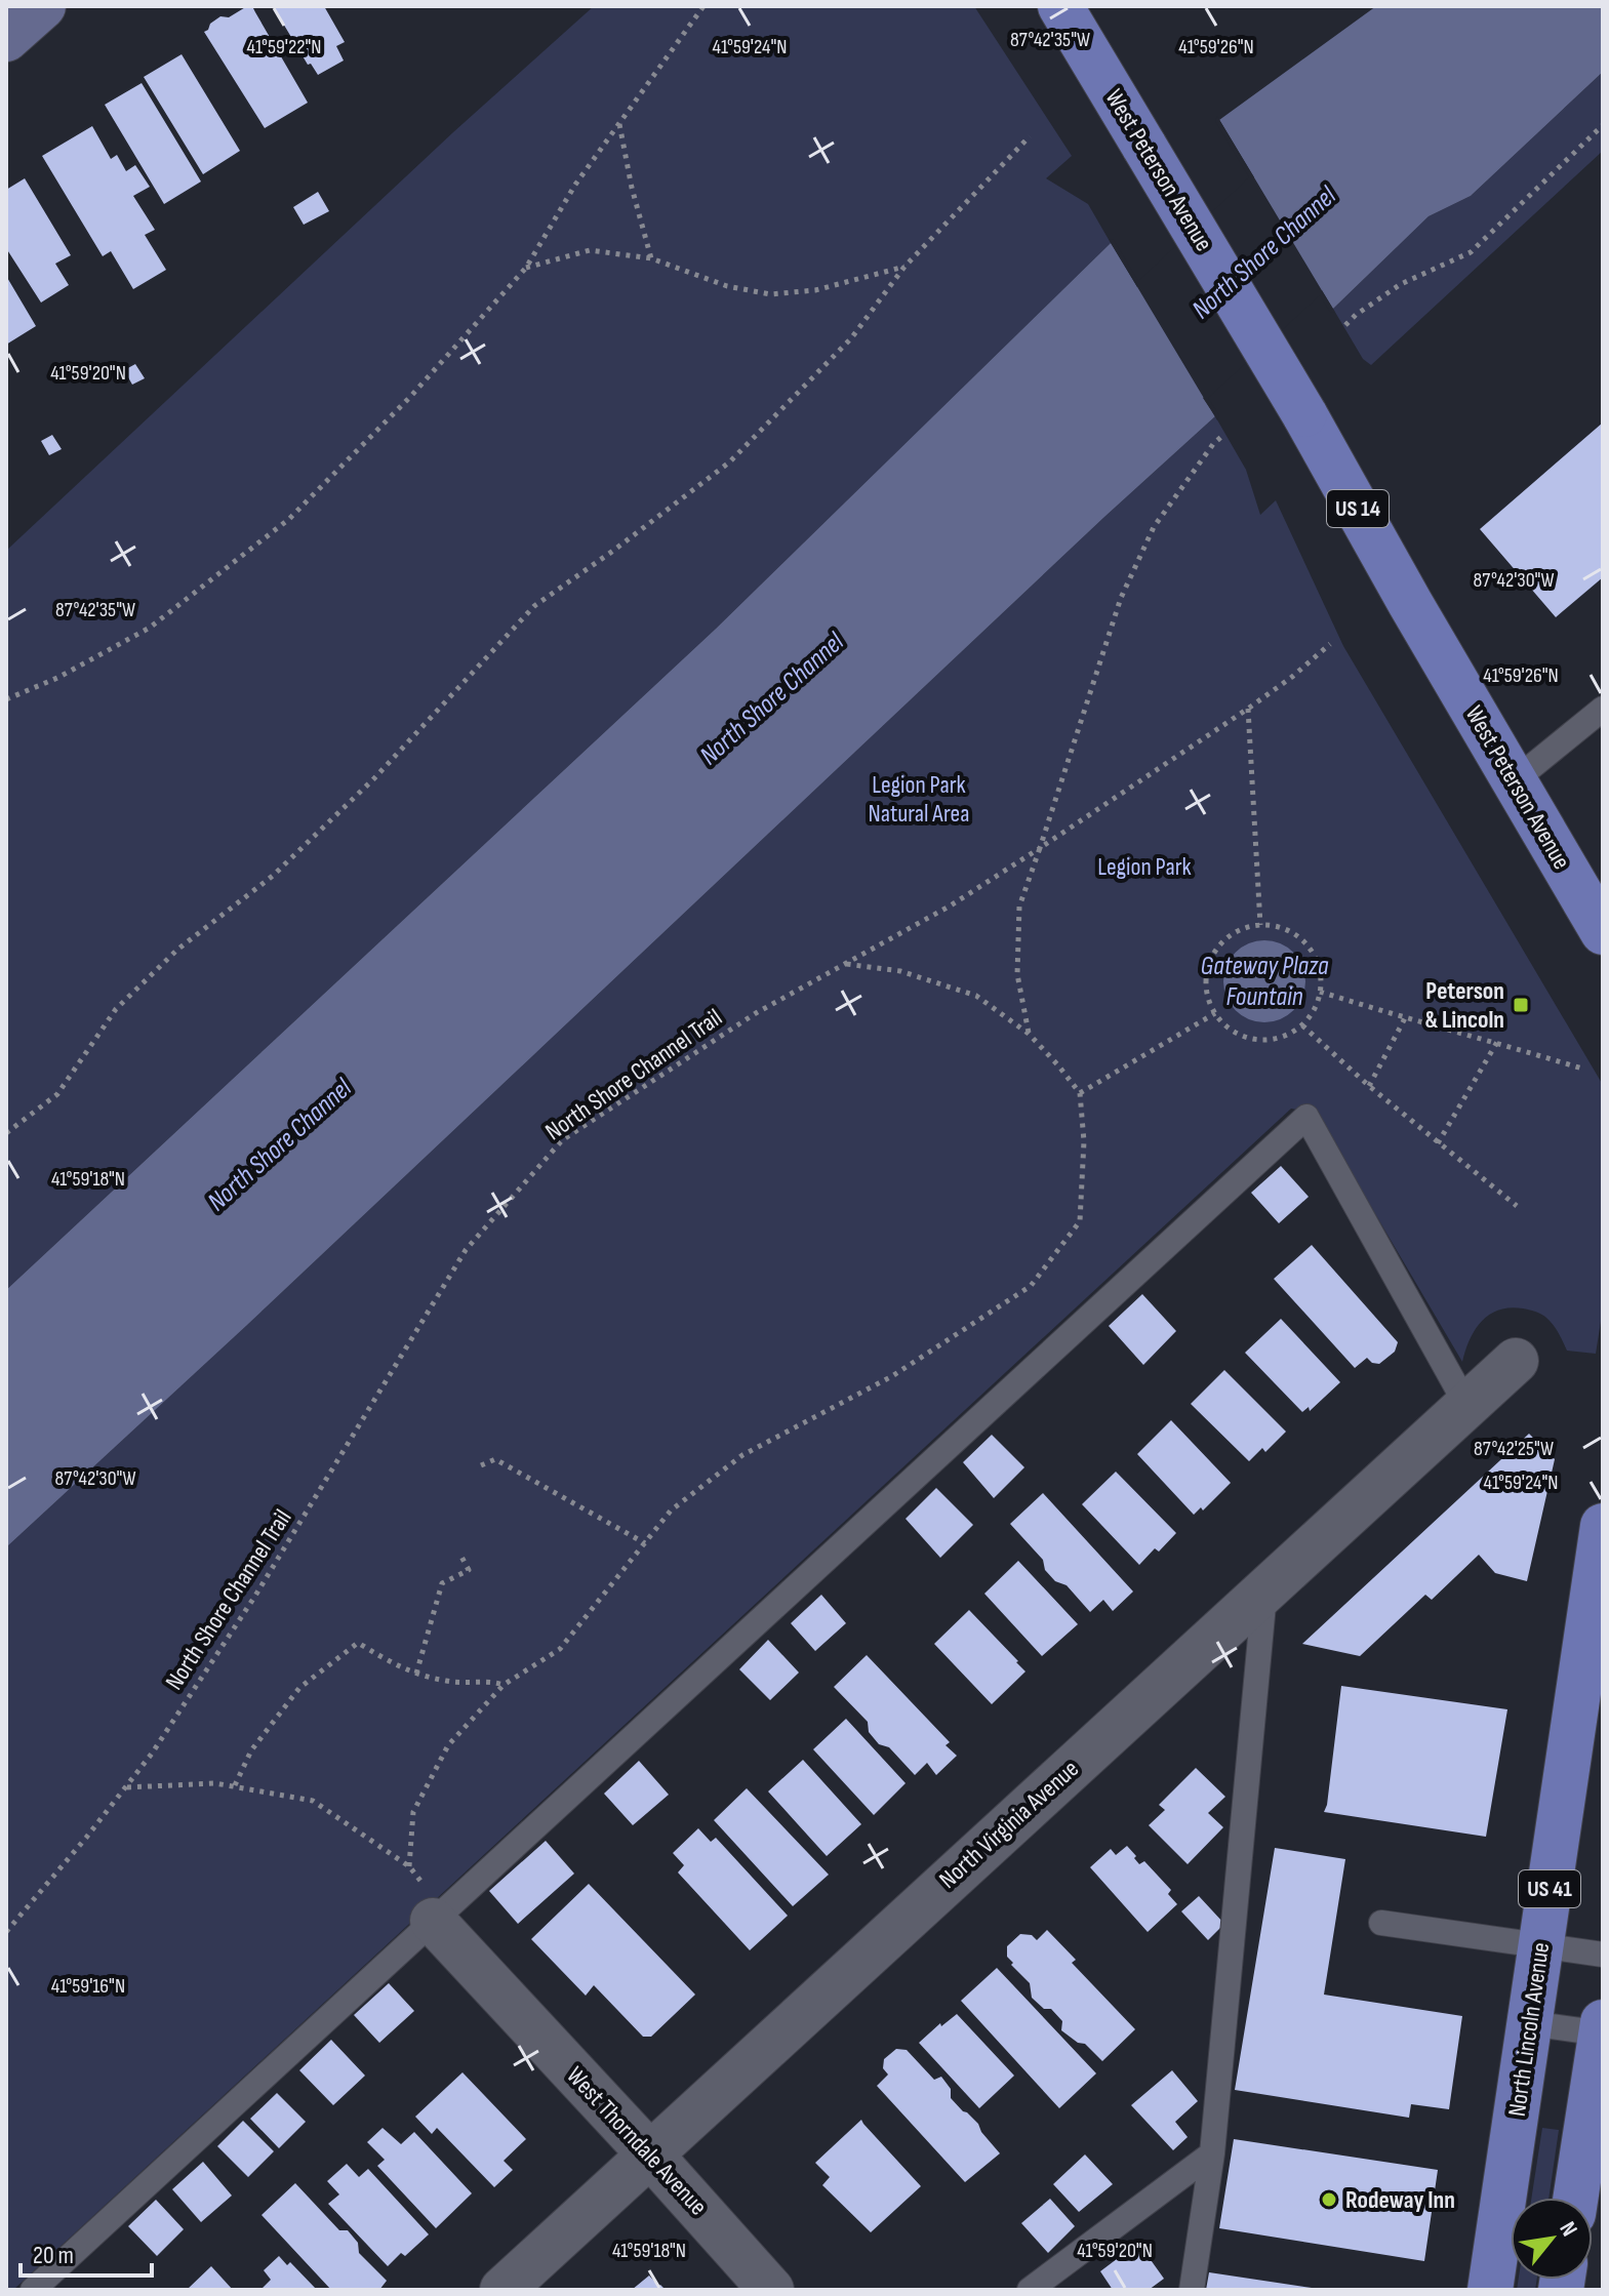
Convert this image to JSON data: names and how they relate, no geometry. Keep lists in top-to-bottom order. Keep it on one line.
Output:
{"streets":{"main road":["West Peterson Avenue","US 14","US 41","North Lincoln Avenue"],"street":["North Virginia Avenue","West Thorndale Avenue"],"path":["North Shore Channel Trail"]},"crossings":[["North Virginia Avenue","West Thorndale Avenue"]],"water":["North Shore Channel","Gateway Plaza Fountain"],"parks":["Legion Park Natural Area","Legion Park"],"places":{"transit":["Peterson & Lincoln"],"other":["Rodeway Inn"]},"scale_bar":"20 m","north":"top right","coordinates":["87°42'35\"W","41°59'22\"N","41°59'24\"N","41°59'26\"N","41°59'20\"N","87°42'30\"W","41°59'18\"N","87°42'25\"W","41°59'16\"N"]}
